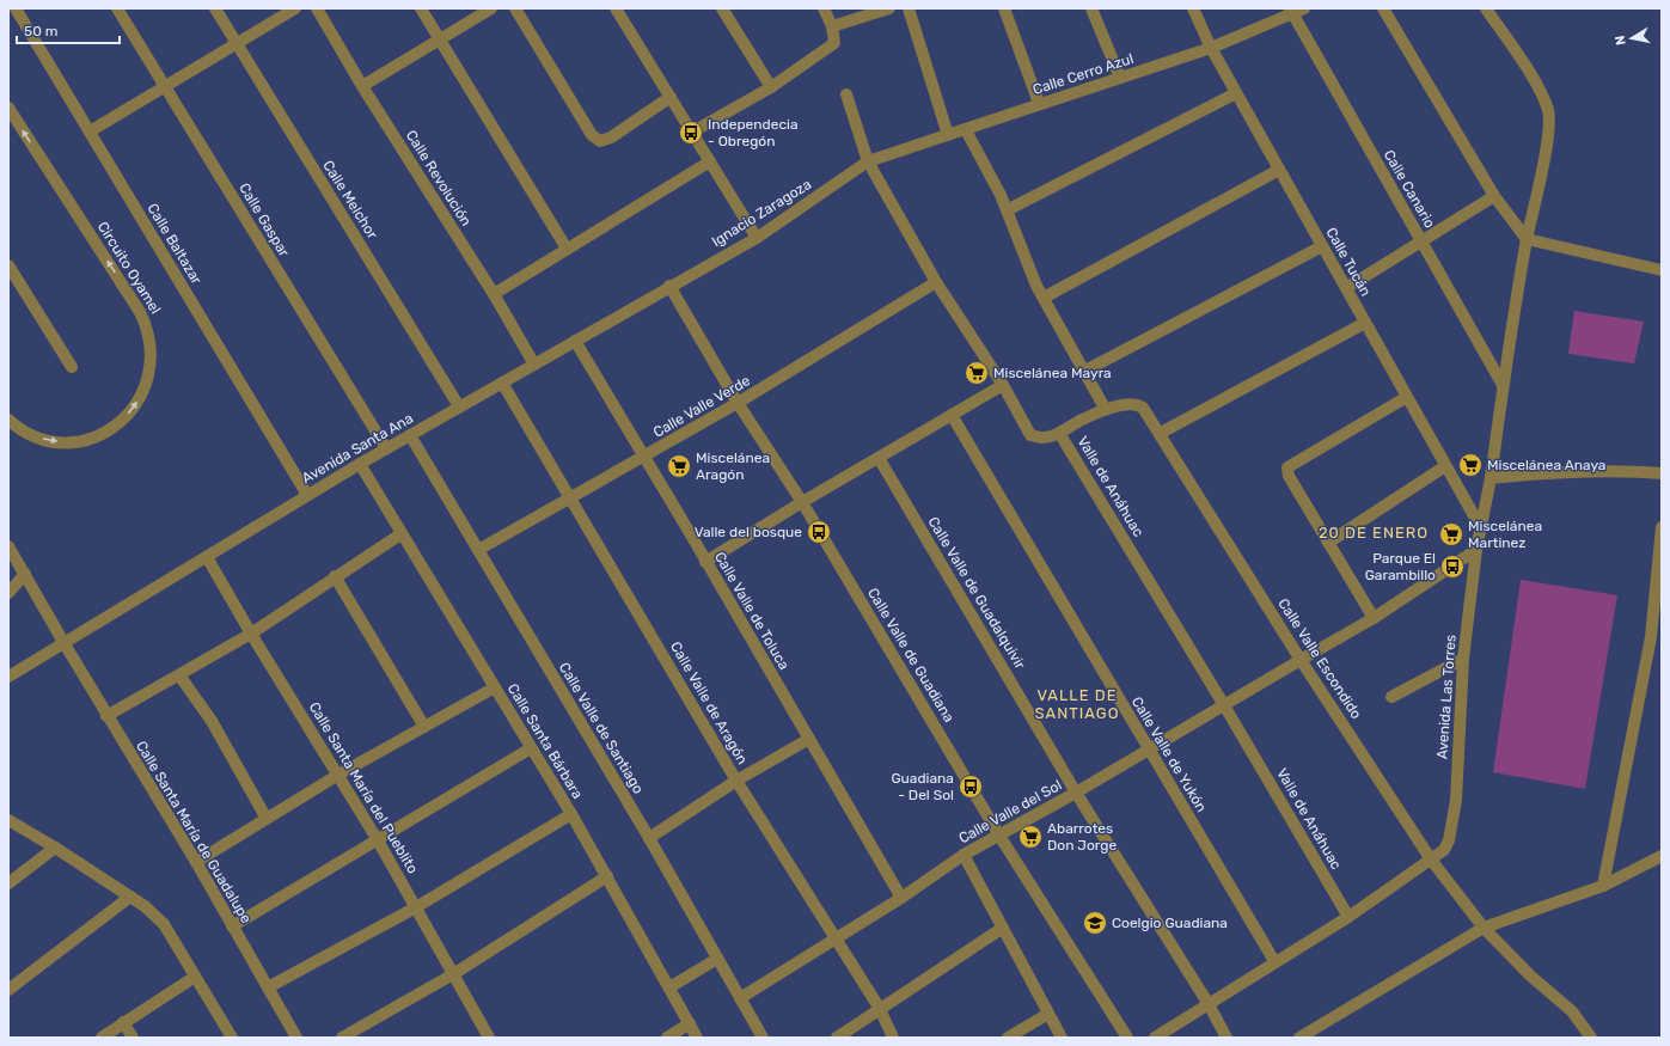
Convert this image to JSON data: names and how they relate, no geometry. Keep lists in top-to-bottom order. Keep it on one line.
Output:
{"streets":{"street":["Calle Cerro Azul","Calle Revolución","Calle Canario","Calle Melchor","Ignacio Zaragoza","Calle Gaspar","Calle Baltazar","Calle Tucán","Circuito Oyamel","Calle Valle Verde","Avenida Santa Ana","Valle de Anáhuac","Calle Valle de Guadalquivir","Calle Valle de Toluca","Calle Valle de Guadiana","Calle Valle Escondido","Avenida Las Torres","Calle Valle de Aragón","Calle Valle de Santiago","Calle Santa Bárbara","Calle Valle de Yukón","Calle Santa María del Pueblito","Calle Valle del Sol","Calle Santa María de Guadalupe"]},"crossings":[["Calle Cerro Azul","Calle Canario"],["Calle Cerro Azul","Ignacio Zaragoza"],["Calle Cerro Azul","Calle Tucán"],["Calle Cerro Azul","Valle de Anáhuac"],["Calle Revolución","Avenida Santa Ana"],["Calle Canario","Avenida Las Torres"],["Calle Melchor","Avenida Santa Ana"],["Ignacio Zaragoza","Avenida Santa Ana"],["Ignacio Zaragoza","Valle de Anáhuac"],["Ignacio Zaragoza","Calle Valle de Guadiana"],["Calle Gaspar","Avenida Santa Ana"],["Calle Baltazar","Avenida Santa Ana"],["Calle Tucán","Avenida Las Torres"],["Calle Valle Verde","Valle de Anáhuac"],["Calle Valle Verde","Calle Valle de Toluca"],["Calle Valle Verde","Calle Valle de Guadiana"],["Calle Valle Verde","Calle Valle de Aragón"],["Calle Valle Verde","Calle Valle de Santiago"],["Avenida Santa Ana","Calle Valle de Toluca"],["Avenida Santa Ana","Calle Valle de Guadiana"],["Avenida Santa Ana","Calle Valle de Aragón"],["Avenida Santa Ana","Calle Valle de Santiago"],["Avenida Santa Ana","Calle Santa Bárbara"],["Avenida Santa Ana","Calle Santa María del Pueblito"],["Avenida Santa Ana","Calle Santa María de Guadalupe"],["Valle de Anáhuac","Avenida Las Torres"],["Valle de Anáhuac","Calle Valle del Sol"],["Calle Valle de Guadalquivir","Avenida Las Torres"],["Calle Valle de Guadalquivir","Calle Valle del Sol"],["Calle Valle de Toluca","Calle Valle del Sol"],["Calle Valle de Guadiana","Calle Valle del Sol"],["Calle Valle Escondido","Avenida Las Torres"],["Calle Valle Escondido","Calle Valle del Sol"],["Avenida Las Torres","Calle Valle de Yukón"],["Avenida Las Torres","Calle Valle del Sol"],["Calle Valle de Aragón","Calle Valle del Sol"],["Calle Valle de Santiago","Calle Valle del Sol"],["Calle Valle de Yukón","Calle Valle del Sol"]],"districts":["20 DE ENERO","VALLE DE SANTIAGO"],"places":{"bus stop":["Independecia - Obregón","Valle del bosque","Parque El Garambillo","Guadiana - Del Sol"],"supermarket":["Miscelánea Mayra","Miscelánea Anaya","Miscelánea Aragón","Miscelánea Martinez","Abarrotes Don Jorge"],"school or university":["Coelgio Guadiana"]},"scale_bar":"50 m","north":"left"}
